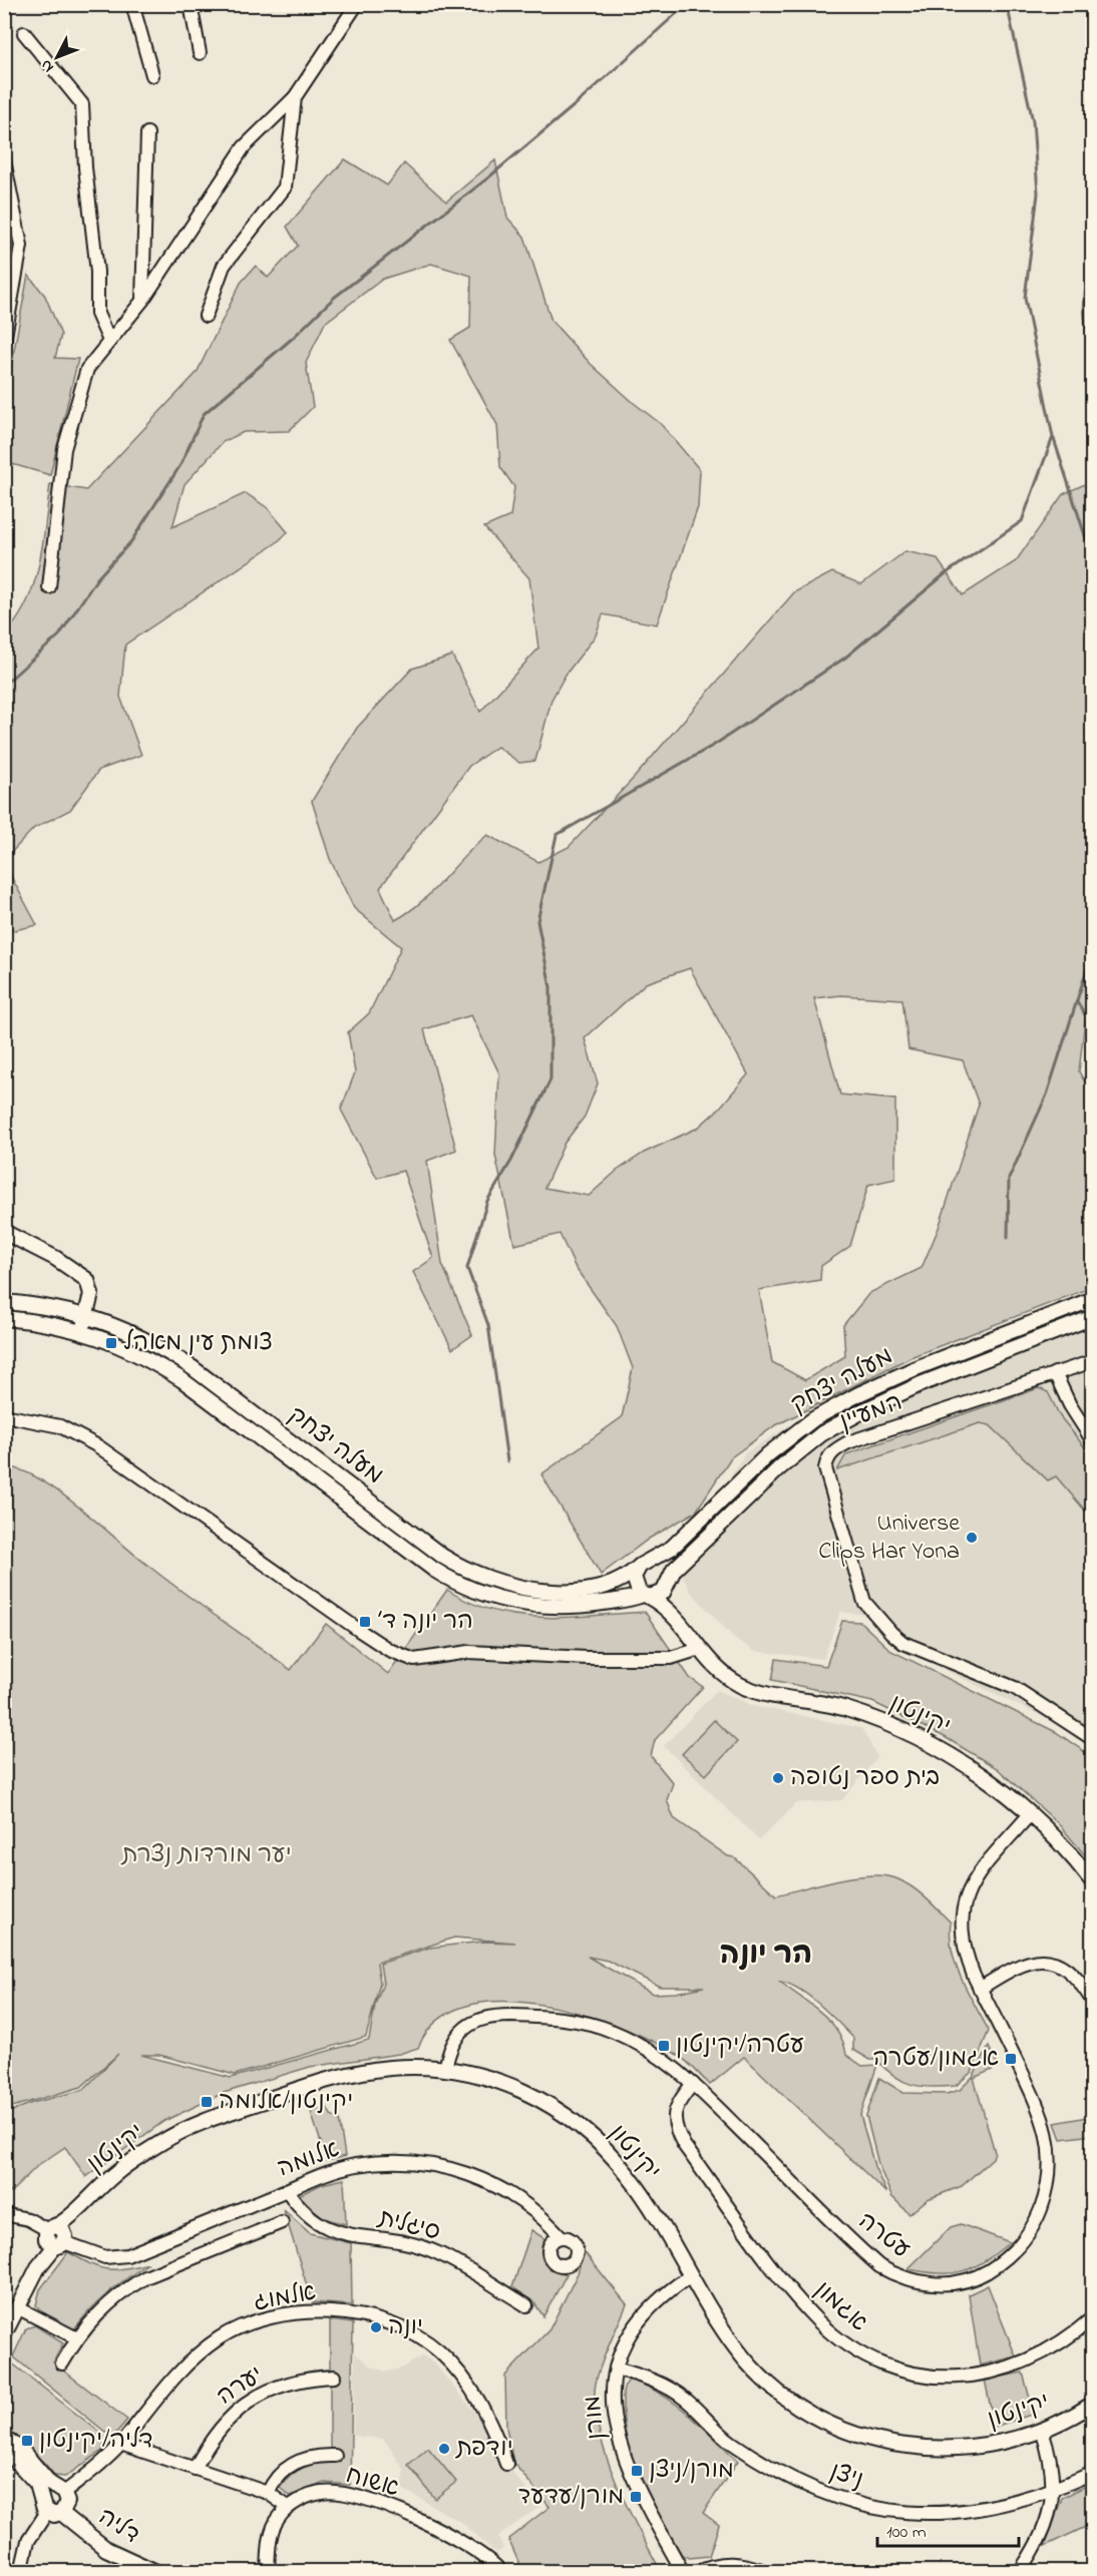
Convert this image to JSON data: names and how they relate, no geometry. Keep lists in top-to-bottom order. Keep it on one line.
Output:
{"streets":{"street":["מעלה יצחק","המעיין","יקינטון","אלומה","סיגלית","עטרה","אלמוג","אגמון","יערה","מורן","ניצן","אשוח","דליה"]},"crossings":[["מעלה יצחק","יקינטון"],["יקינטון","אלומה"],["יקינטון","עטרה"],["יקינטון","מורן"],["אלומה","סיגלית"],["עטרה","אגמון"],["אלמוג","דליה"],["מורן","ניצן"]],"districts":["הר יונה"],"parks":["יער מורדות נצרת"],"places":{"transit":["צומת עין מאהל","הר יונה ד׳","עטרה/יקינטון","אגמון/עטרה","יקינטון/אלומה","דליה/יקינטון","מורן/ניצן","מורן/עדעד"],"other":["Universe Clips Har Yona","בית ספר נטופה","יונה","יודפת"]},"scale_bar":"100 m","north":"bottom left"}
